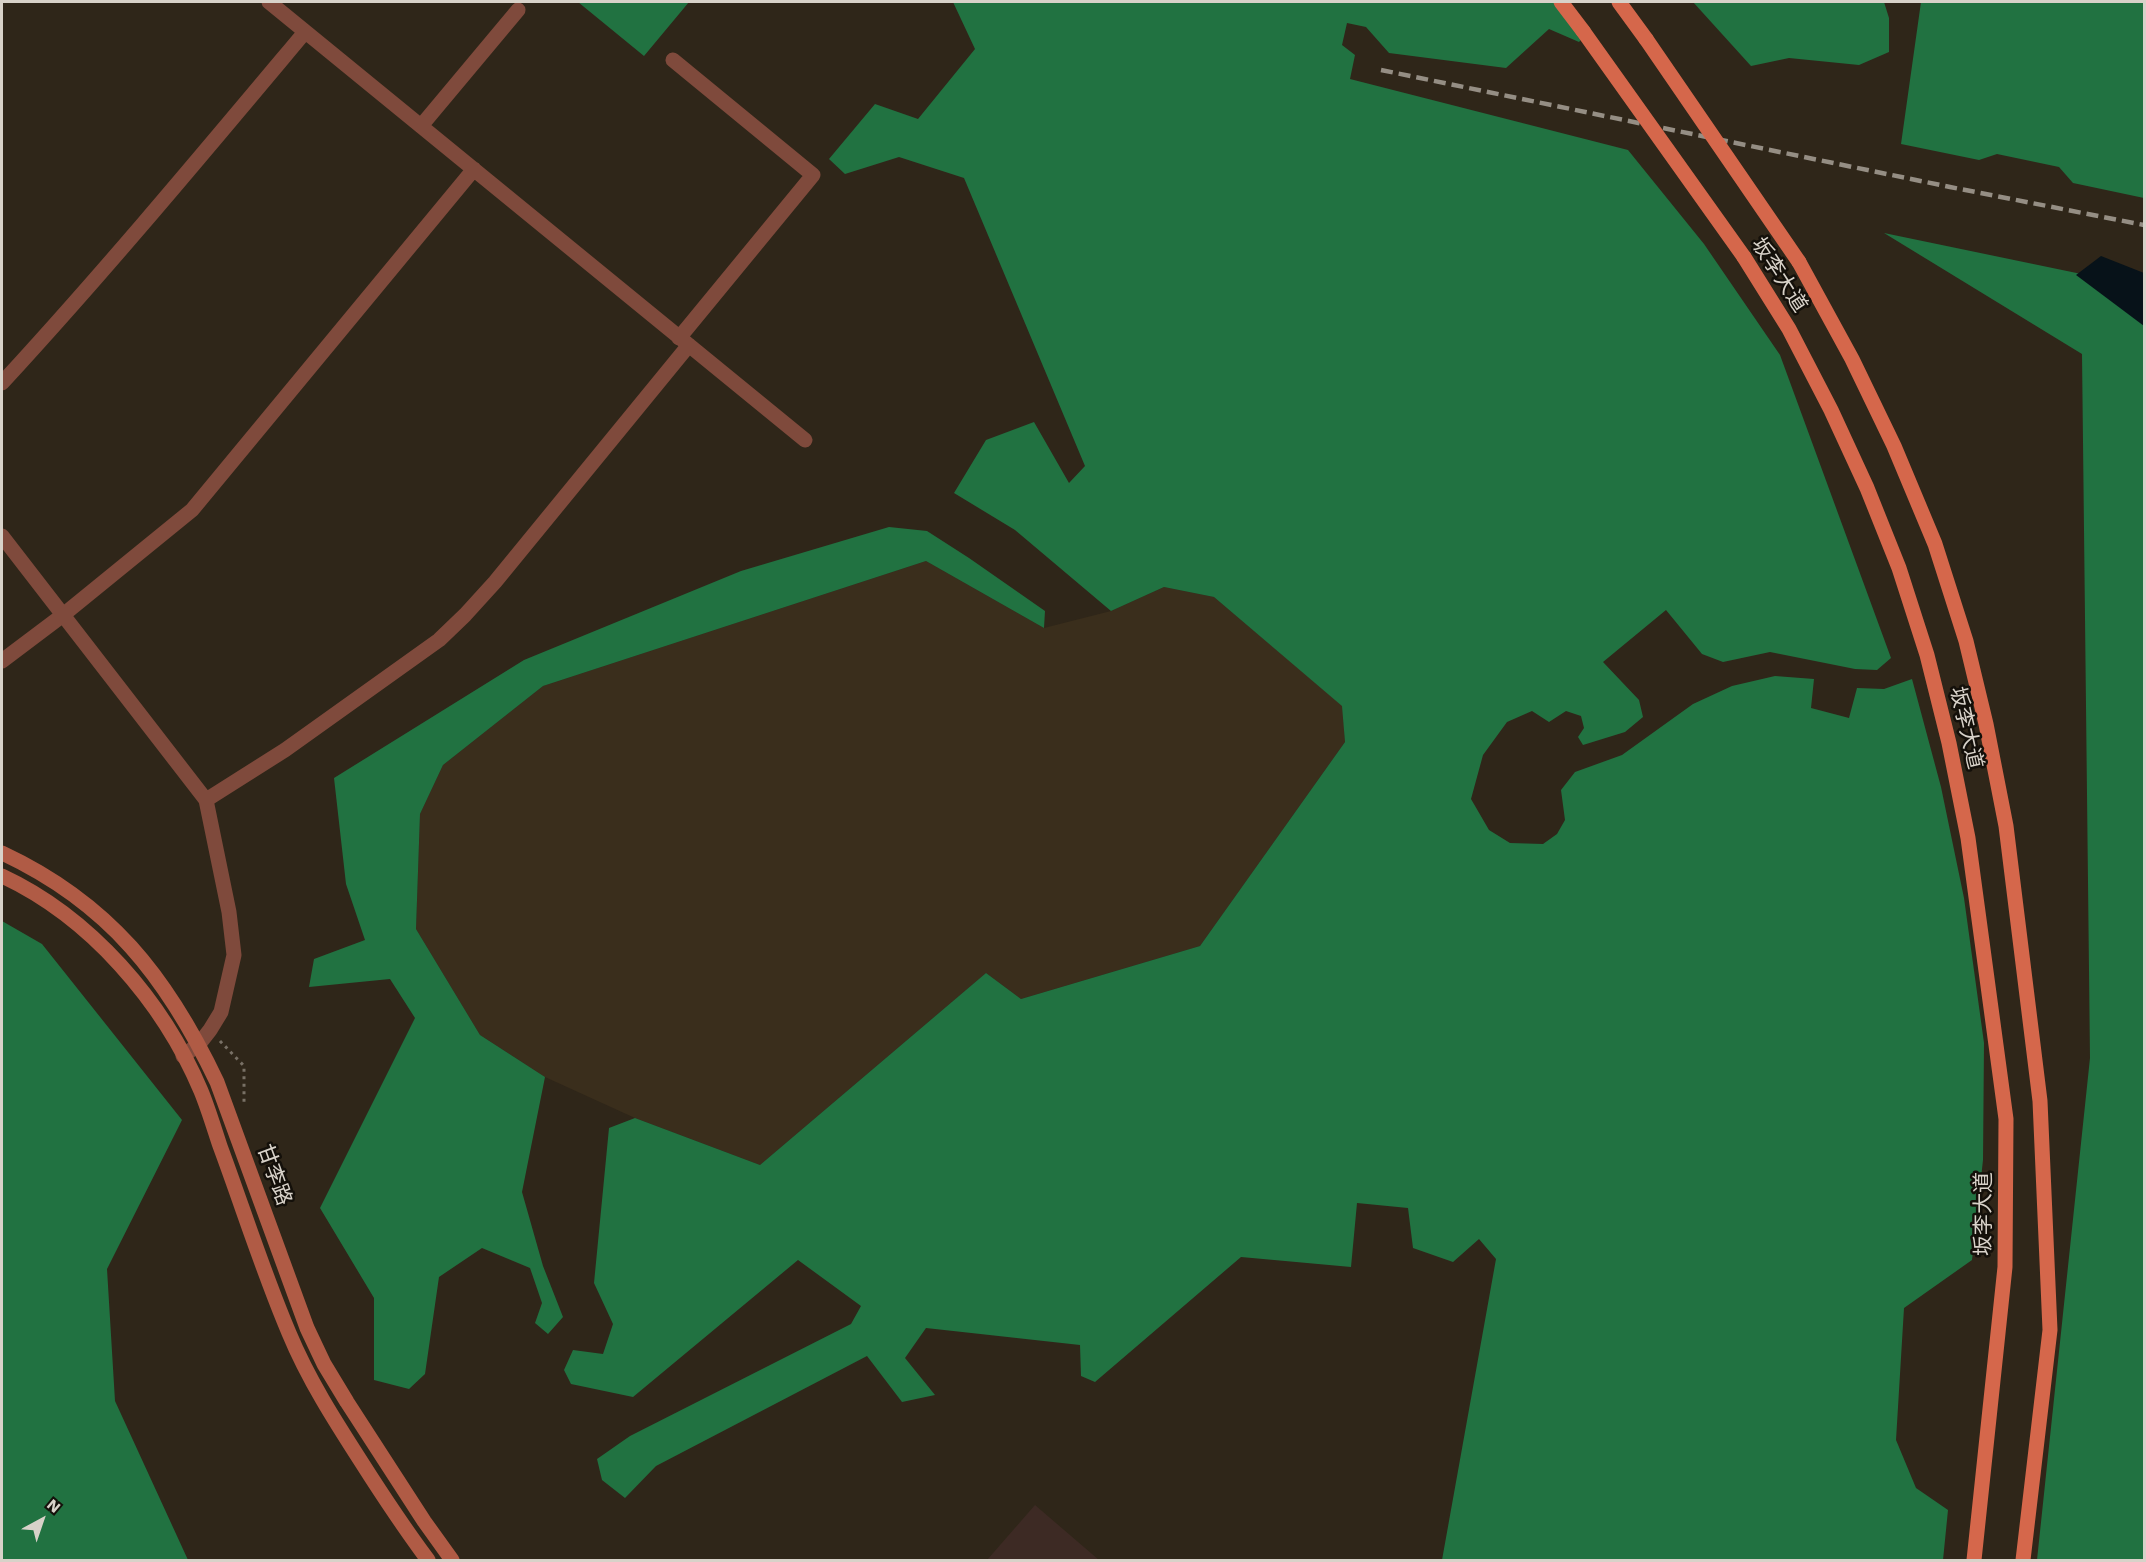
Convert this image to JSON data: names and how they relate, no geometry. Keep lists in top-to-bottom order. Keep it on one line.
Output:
{"streets":{"main road":["坂李大道","甘李路"]},"north":"top right"}
